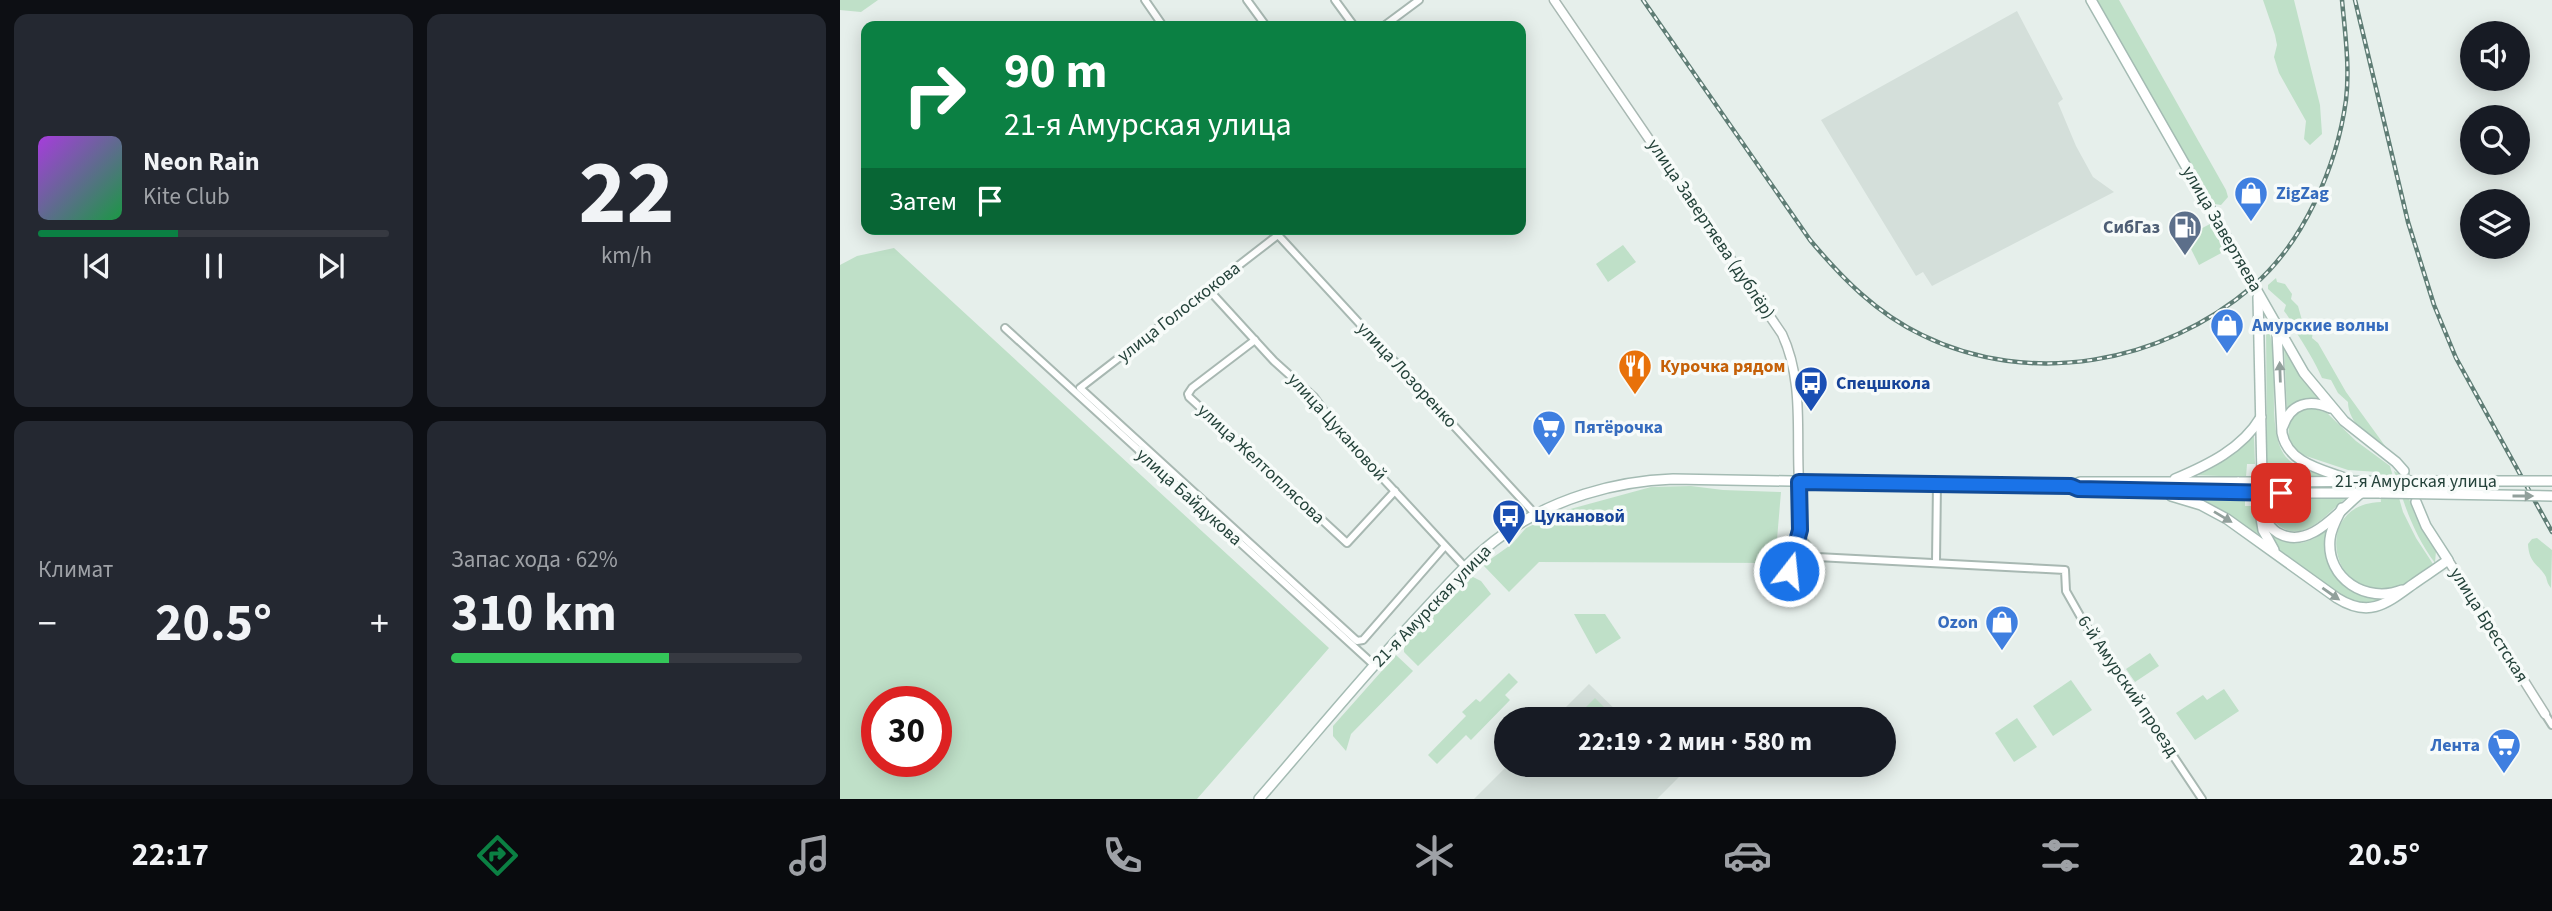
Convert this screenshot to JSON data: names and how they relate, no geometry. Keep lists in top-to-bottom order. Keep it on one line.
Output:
{"streets":{"main road":["улица Завертяева","21-я Амурская улица"],"street":["улица Завертяева (дублёр)","улица Голоскокова","улица Лозоренко","улица Цукановой","улица Желтоплясова","улица Байдукова","улица Брестская","6-й Амурский проезд"]},"crossings":[["улица Завертяева (дублёр)","21-я Амурская улица"],["улица Голоскокова","улица Лозоренко"],["улица Голоскокова","улица Цукановой"],["улица Голоскокова","улица Байдукова"],["улица Лозоренко","21-я Амурская улица"],["улица Цукановой","улица Желтоплясова"],["улица Цукановой","21-я Амурская улица"],["улица Цукановой","улица Байдукова"],["21-я Амурская улица","улица Байдукова"]],"places":{"shop":["ZigZag","Амурские волны","Ozon"],"fuel station":["СибГаз"],"restaurant":["Курочка рядом"],"bus stop":["Спецшкола","Цукановой"],"supermarket":["Пятёрочка","Лента"]},"page":{"tile":[["22","km/h"],"Климат",["Запас хода · 62%","310 km"]],"turn":["90 m","21-я Амурская улица"],"song":["Neon Rain","Kite Club"],"then":"Затем","heat":["−","20.5°","+"],"limit":"30","trip":"22:19 · 2 мин · 580 m","tabs":["22:17","20.5°"]}}
